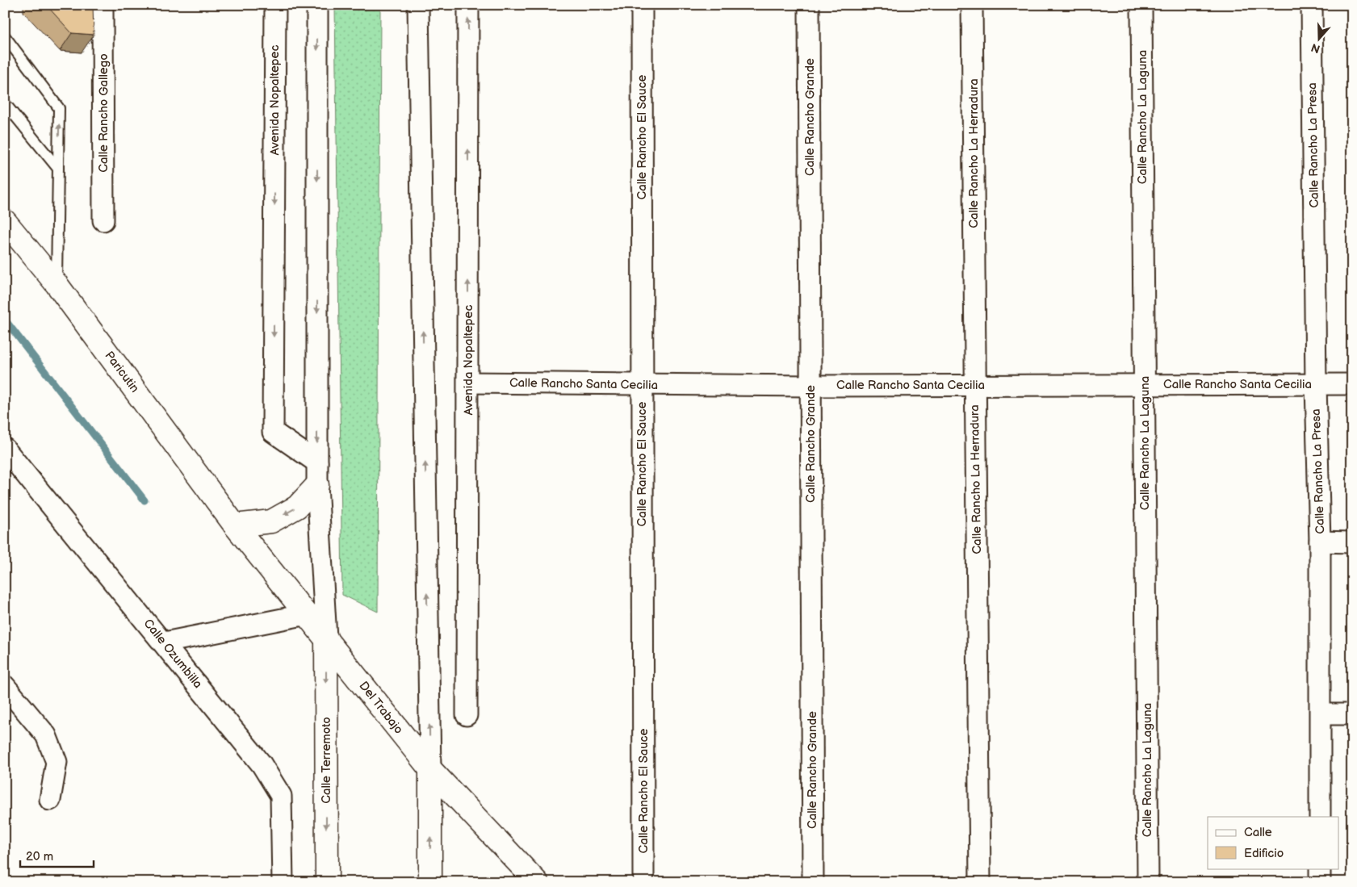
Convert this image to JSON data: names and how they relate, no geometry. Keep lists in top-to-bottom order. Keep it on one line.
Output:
{"streets":{"main road":["Paricutin","Del Trabajo","Calle Terremoto"],"street":["Avenida Nopaltepec","Calle Rancho Gallego","Calle Rancho Grande","Calle Rancho La Laguna","Calle Rancho El Sauce","Calle Rancho La Presa","Calle Rancho La Herradura","Calle Rancho Santa Cecilia","Calle Ozumbilla"]},"crossings":[["Avenida Nopaltepec","Calle Rancho Santa Cecilia"],["Calle Rancho Grande","Calle Rancho Santa Cecilia"],["Calle Rancho La Laguna","Calle Rancho Santa Cecilia"],["Calle Rancho El Sauce","Calle Rancho Santa Cecilia"],["Calle Rancho La Presa","Calle Rancho Santa Cecilia"],["Calle Rancho La Herradura","Calle Rancho Santa Cecilia"],["Paricutin","Del Trabajo"],["Del Trabajo","Calle Terremoto"]],"legend":["Calle","Edificio"],"scale_bar":"20 m","north":"bottom"}
